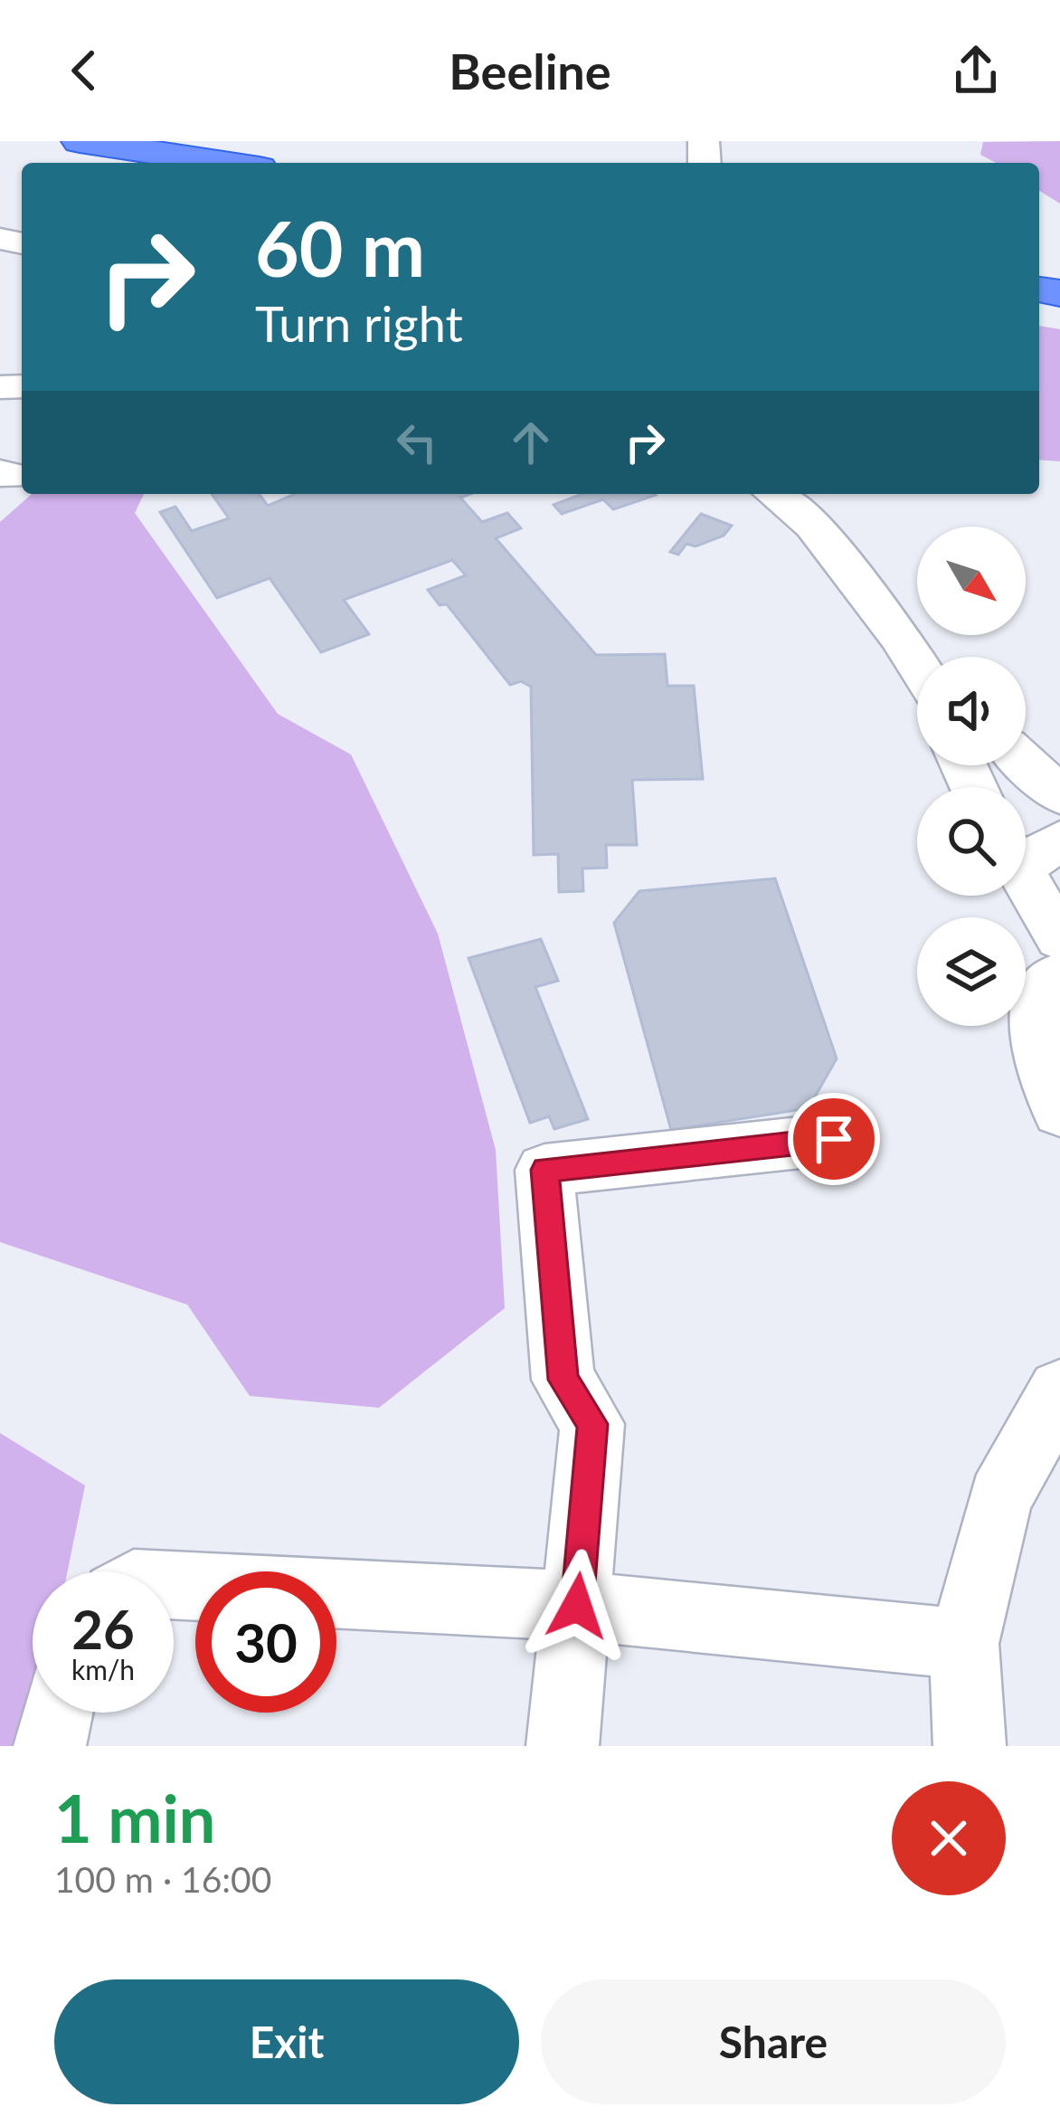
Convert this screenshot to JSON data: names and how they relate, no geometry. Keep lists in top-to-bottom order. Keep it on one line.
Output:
{"north":"bottom right","page":{"header":"Beeline","turn":["60 m","Turn right"],"speed":"26 km/h","limit":"30","heading":["1 min","100 m · 16:00"],"buttons":["Exit","Share"]}}
